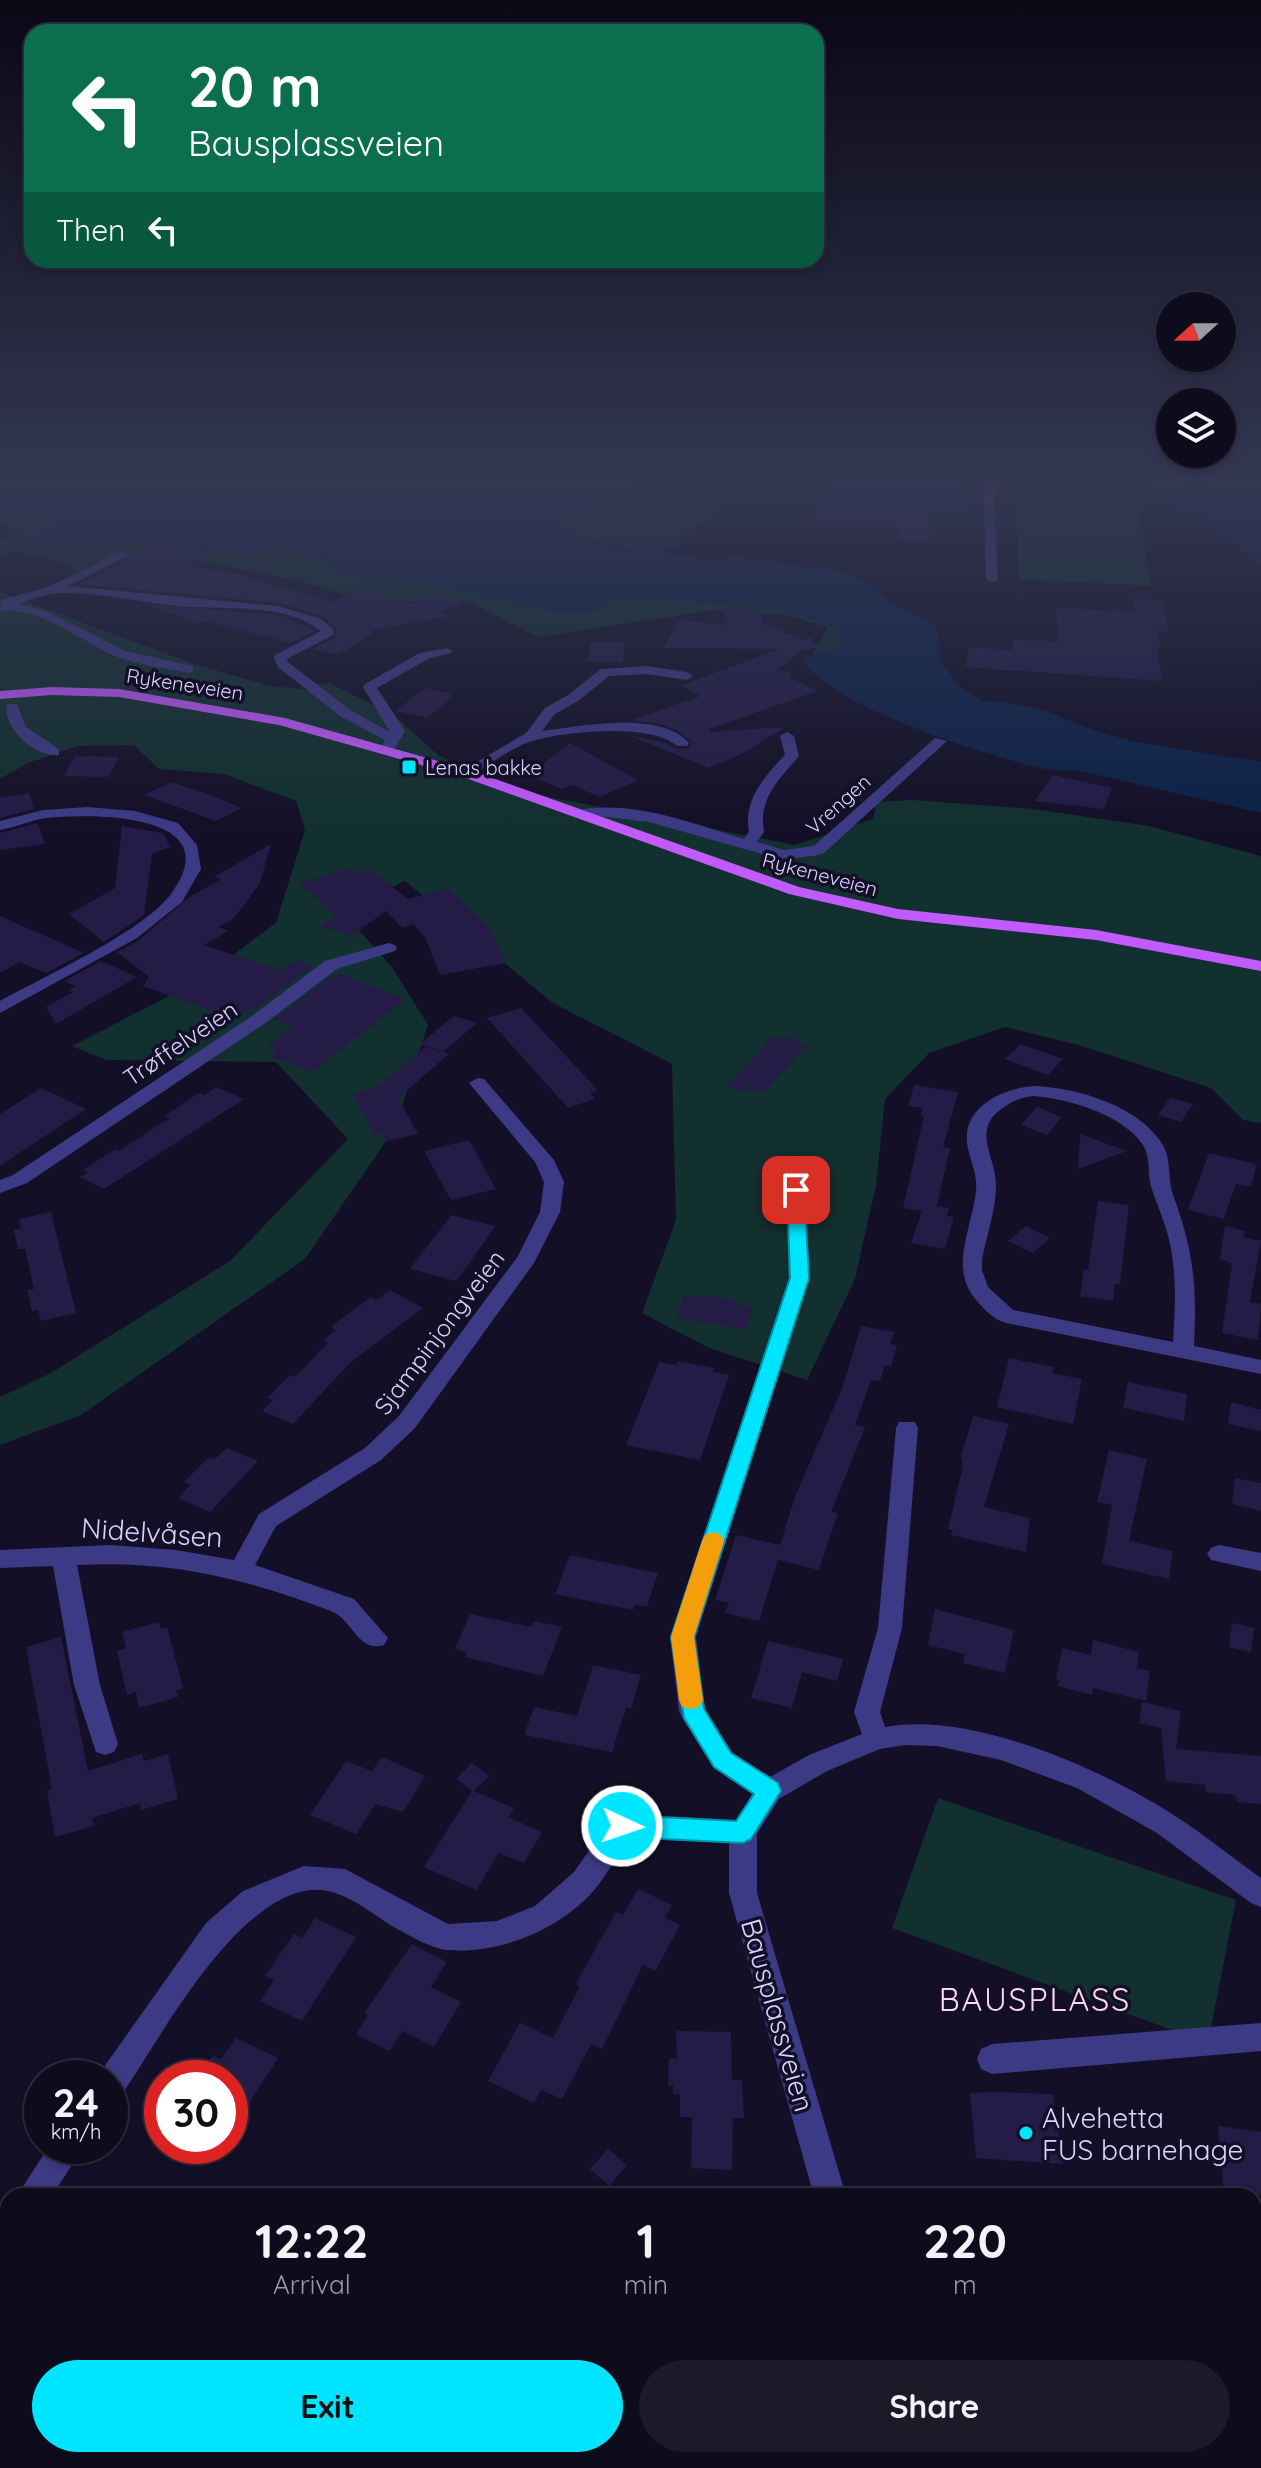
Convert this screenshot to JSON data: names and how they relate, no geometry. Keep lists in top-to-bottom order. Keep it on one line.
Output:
{"streets":{"main road":["Rykeneveien"],"street":["Vrengen","Trøffelveien","Sjampinjongveien","Nidelvåsen","Bausplassveien"]},"crossings":[["Rykeneveien","Vrengen"],["Sjampinjongveien","Nidelvåsen"]],"districts":["BAUSPLASS"],"places":{"transit":["Lenas bakke"],"other":["Alvehetta FUS barnehage"]},"north":"left","page":{"turn":["20 m","Bausplassveien"],"then":"Then","speed":"24 km/h","limit":"30","eta":["12:22","Arrival","1","min","220","m"],"buttons":["Exit","Share"]}}
